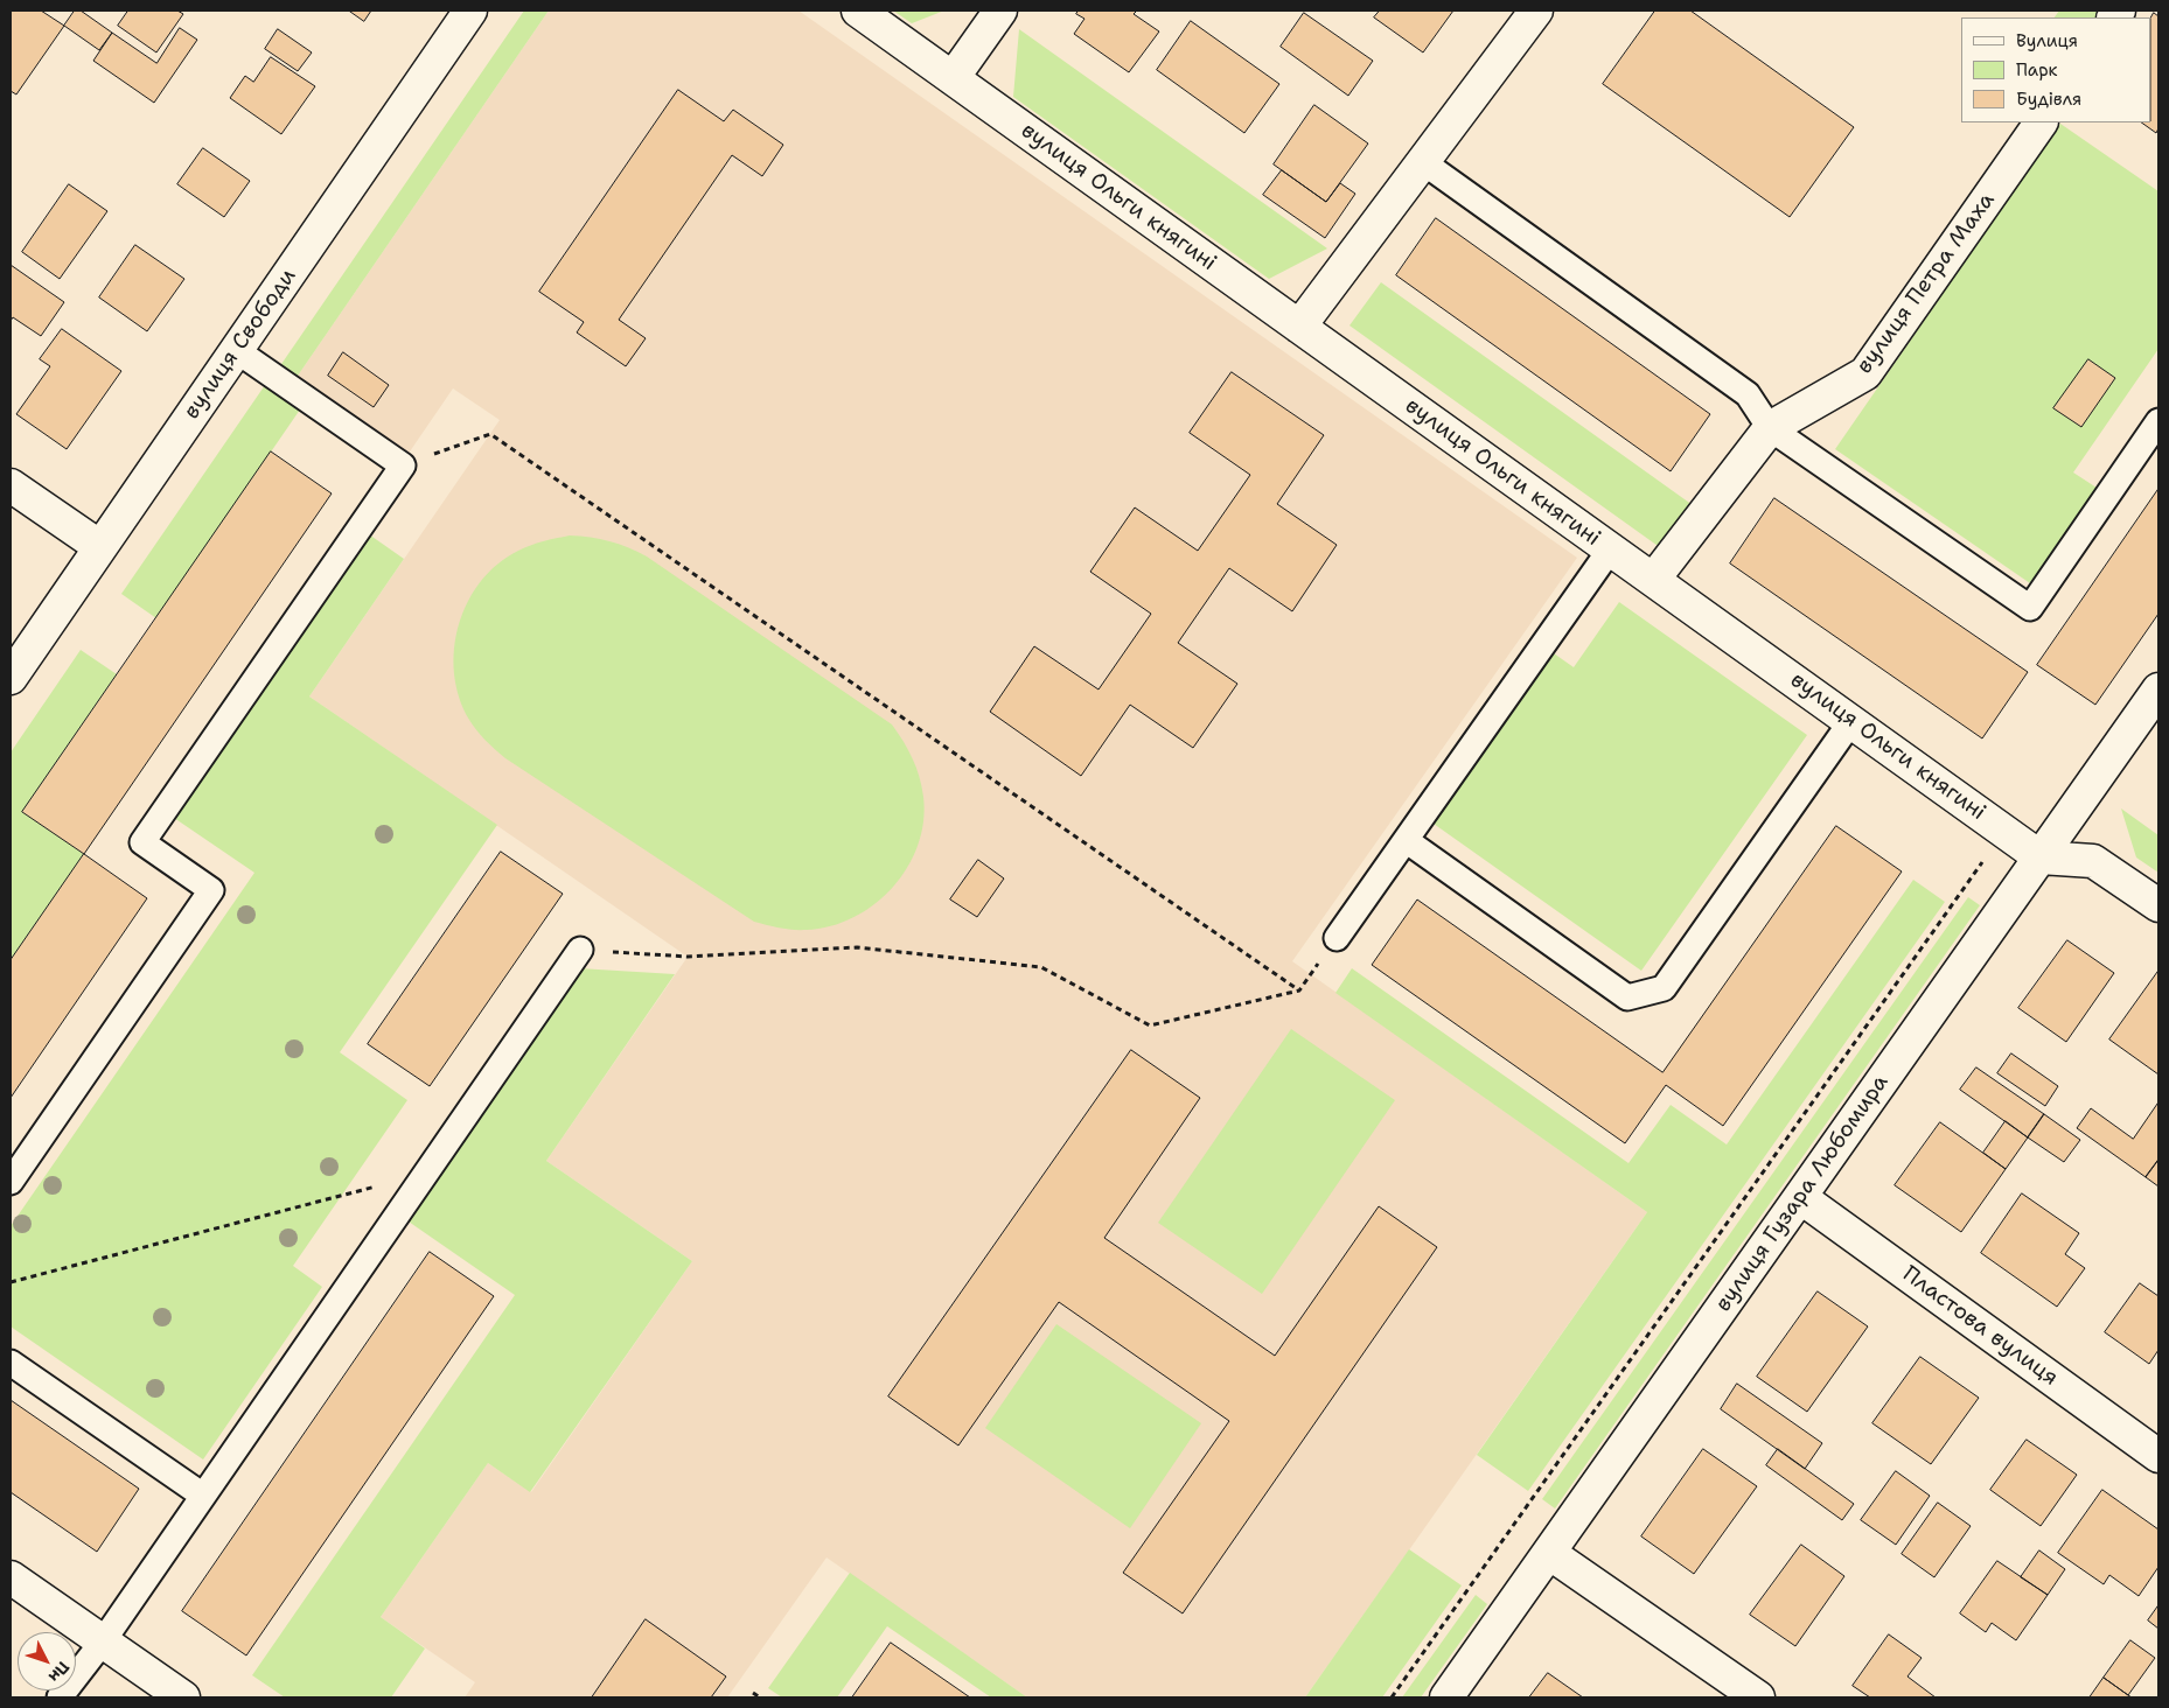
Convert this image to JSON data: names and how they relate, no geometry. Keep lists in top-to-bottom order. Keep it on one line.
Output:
{"streets":{"street":["вулиця Ольги княгині","вулиця Петра Маха","вулиця Свободи","вулиця Гузара Любомира","Пластова вулиця"]},"crossings":[["вулиця Ольги княгині","вулиця Петра Маха"],["вулиця Ольги княгині","вулиця Гузара Любомира"],["вулиця Гузара Любомира","Пластова вулиця"]],"legend":["Вулиця","Парк","Будівля"],"north":"bottom right"}
